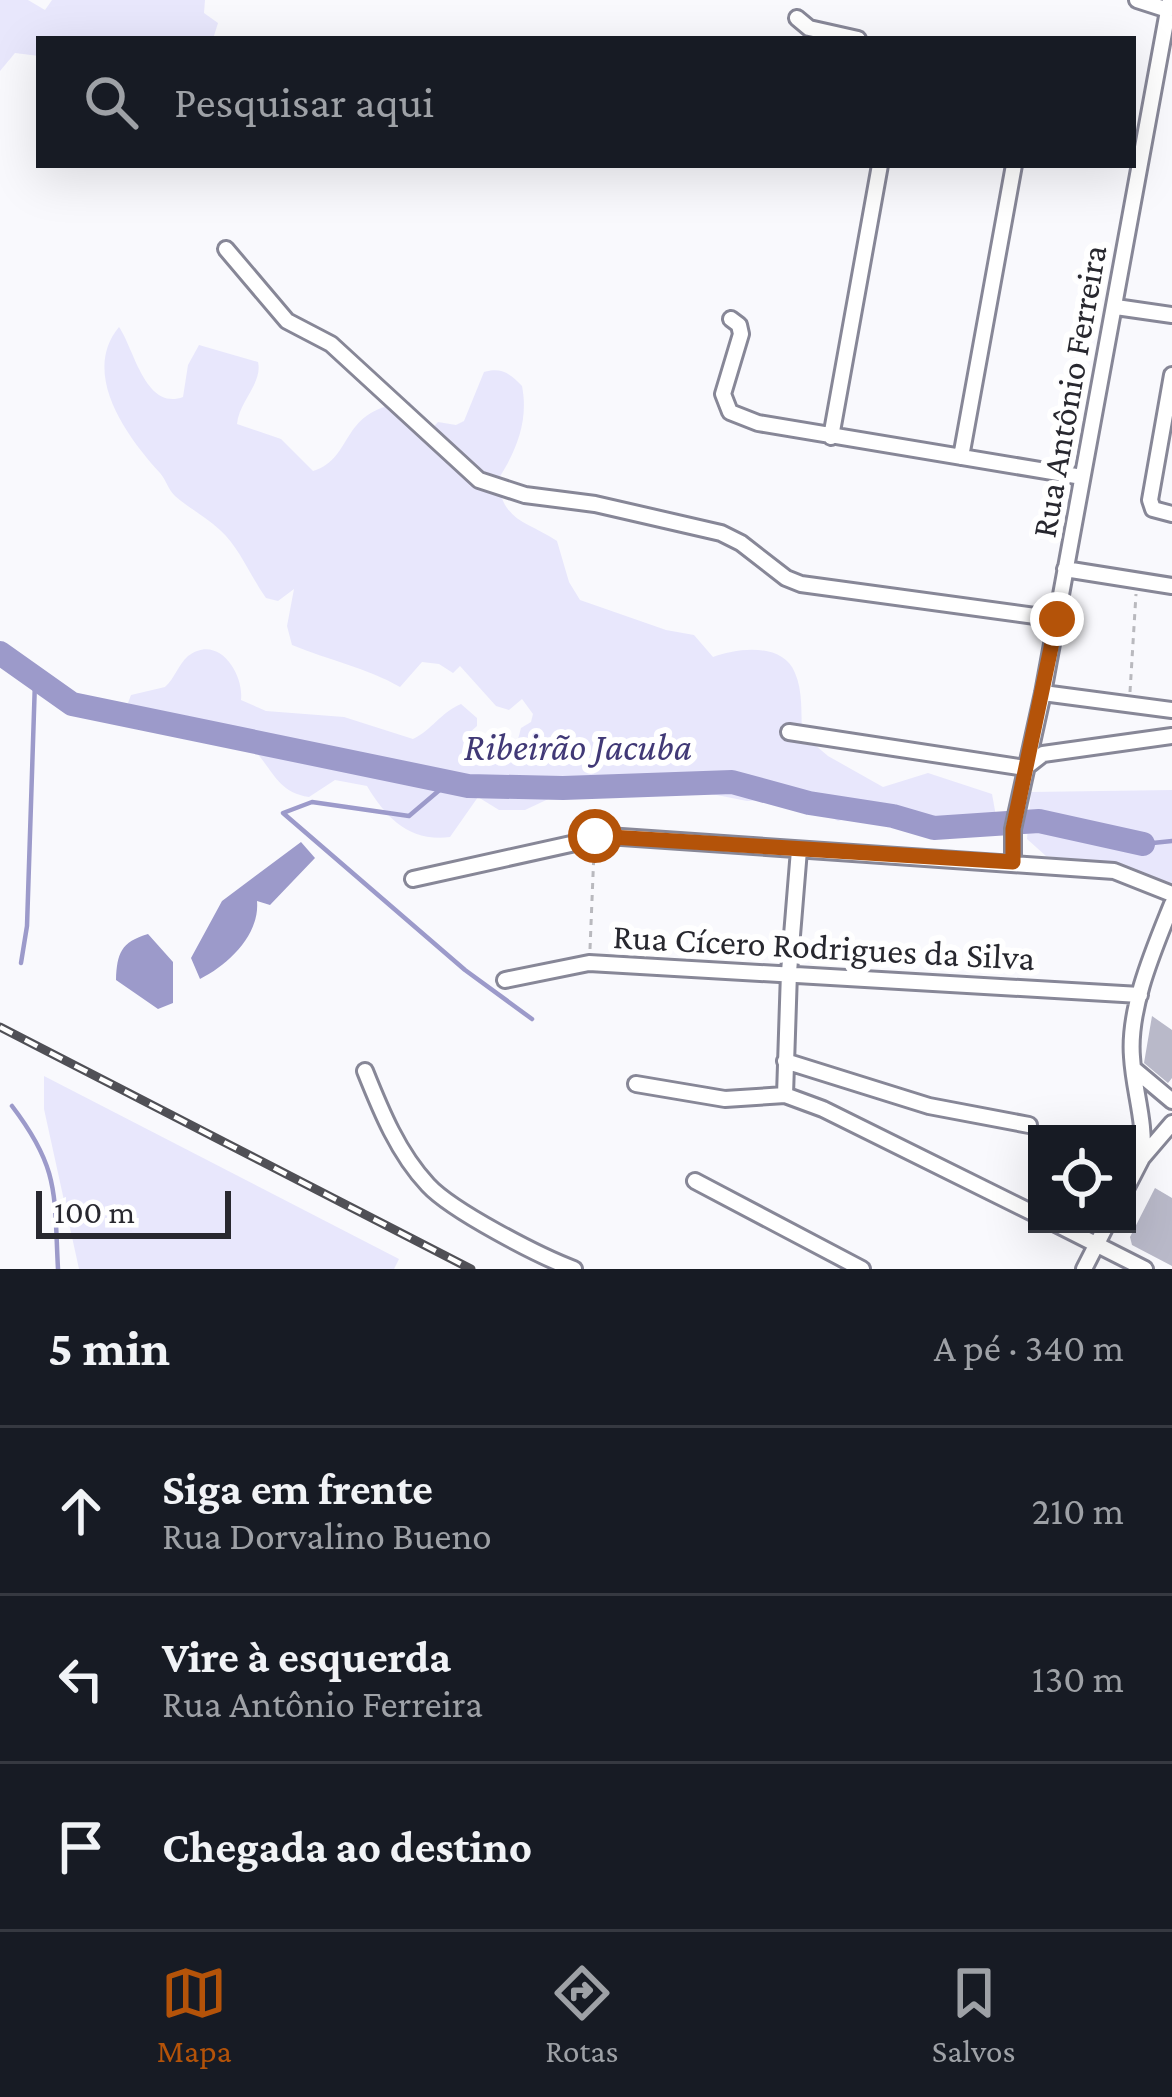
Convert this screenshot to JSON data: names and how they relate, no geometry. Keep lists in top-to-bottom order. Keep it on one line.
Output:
{"streets":{"street":["Rua Antônio Ferreira","Rua Cícero Rodrigues da Silva"]},"water":["Ribeirão Jacuba"],"scale_bar":"100 m","page":{"search":"Pesquisar aqui","scale":"100 m","heading":["5 min","A pé · 340 m"],"list":[["Siga em frente","Rua Dorvalino Bueno","210 m"],["Vire à esquerda","Rua Antônio Ferreira","130 m"],"Chegada ao destino"],"nav":["Mapa","Rotas","Salvos"]}}
